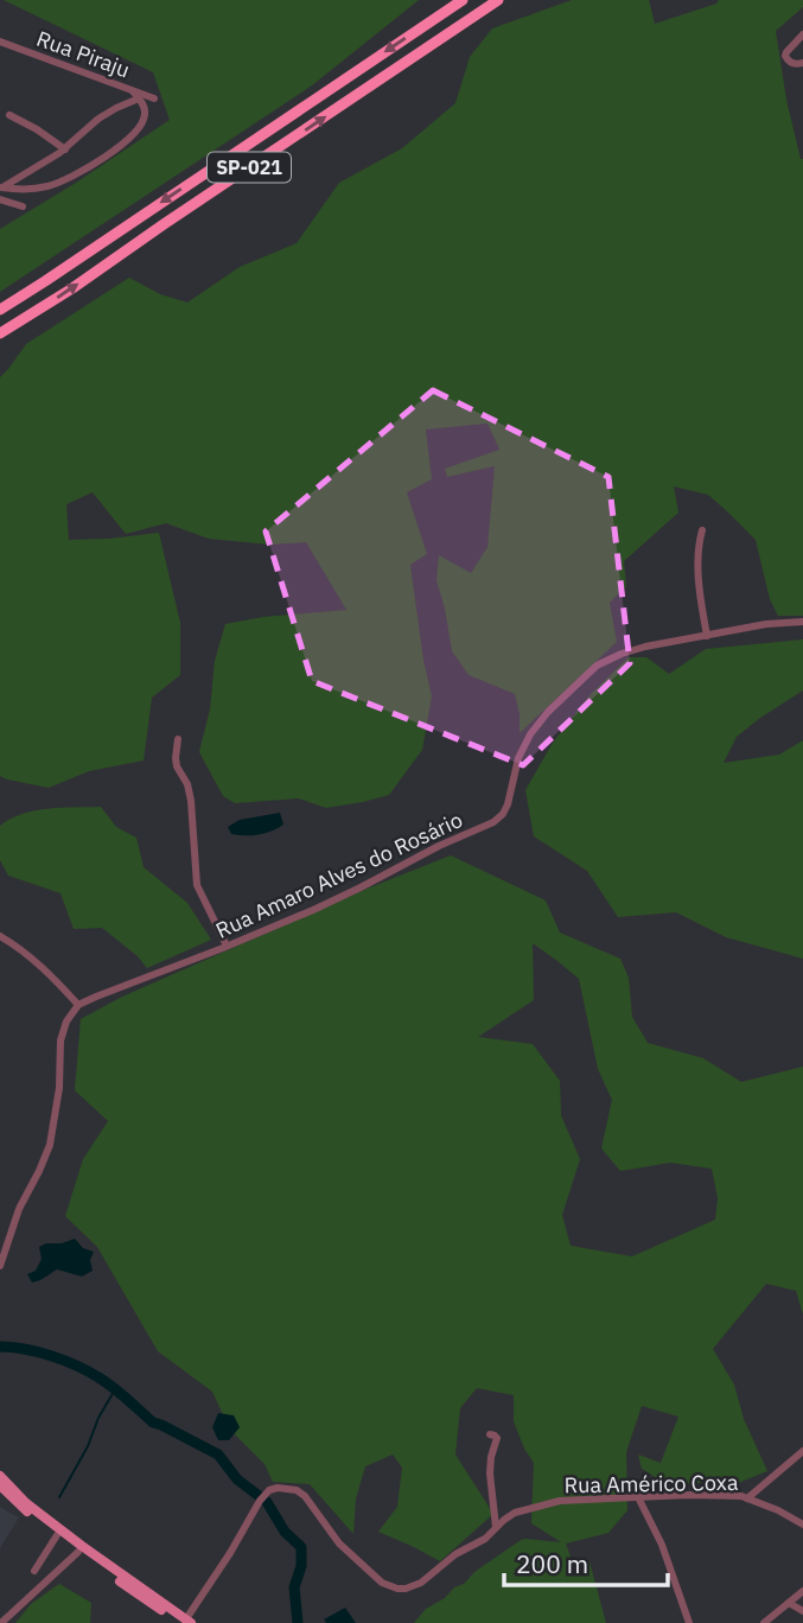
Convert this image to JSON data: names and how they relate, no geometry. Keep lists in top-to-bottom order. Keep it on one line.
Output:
{"streets":{"highway":["SP-021"],"street":["Rua Piraju","Rua Amaro Alves do Rosário","Rua Américo Coxa"]},"scale_bar":"200 m"}
